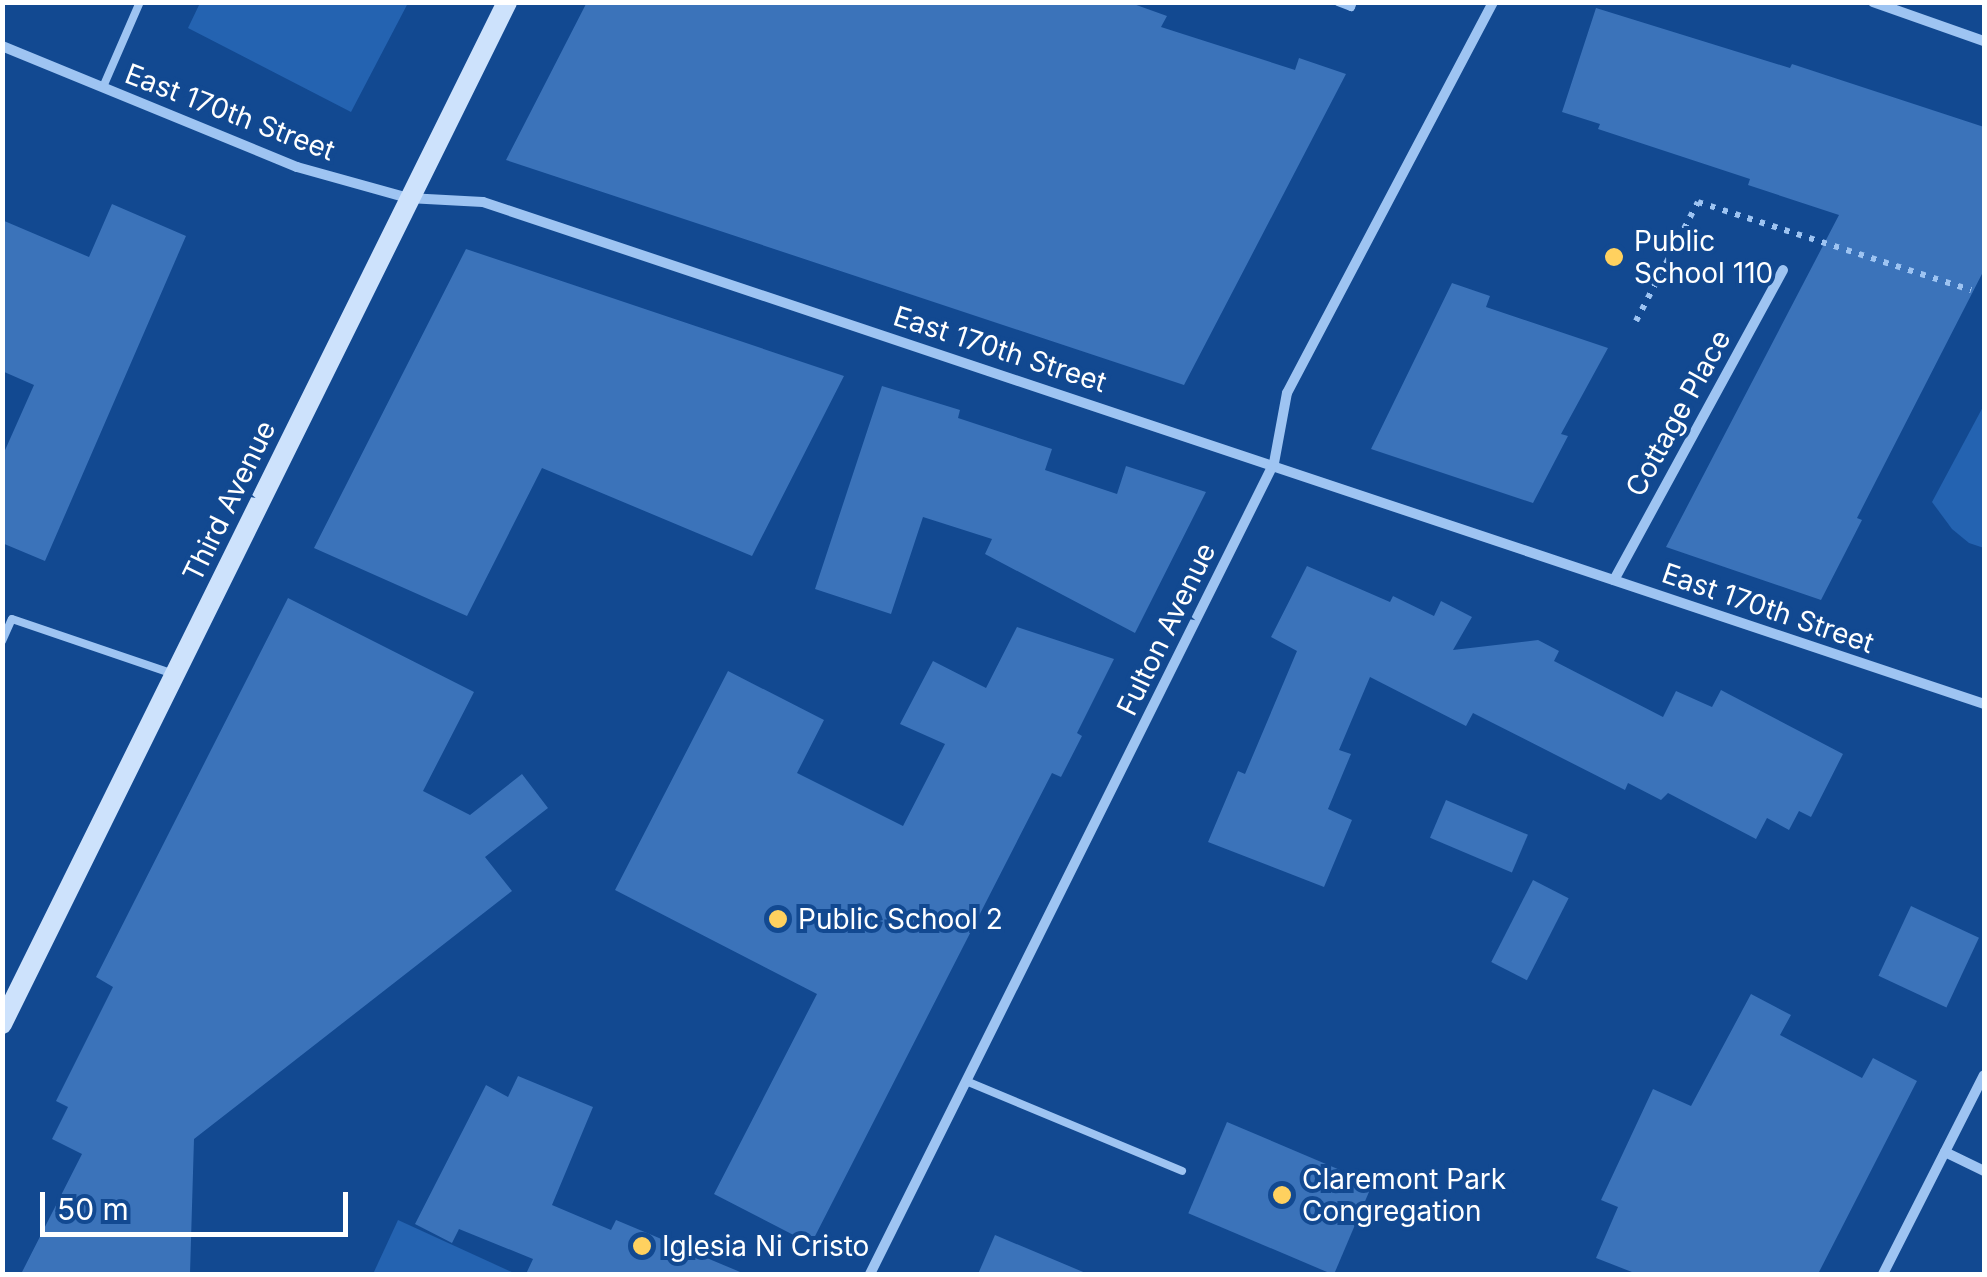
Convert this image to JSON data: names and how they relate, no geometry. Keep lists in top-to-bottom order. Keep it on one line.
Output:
{"streets":{"main road":["Third Avenue"],"street":["East 170th Street","Cottage Place","Fulton Avenue"]},"crossings":[["East 170th Street","Cottage Place"],["East 170th Street","Third Avenue"],["East 170th Street","Fulton Avenue"]],"places":["Public School 110","Public School 2","Claremont Park Congregation","Iglesia Ni Cristo"],"scale_bar":"50 m"}
